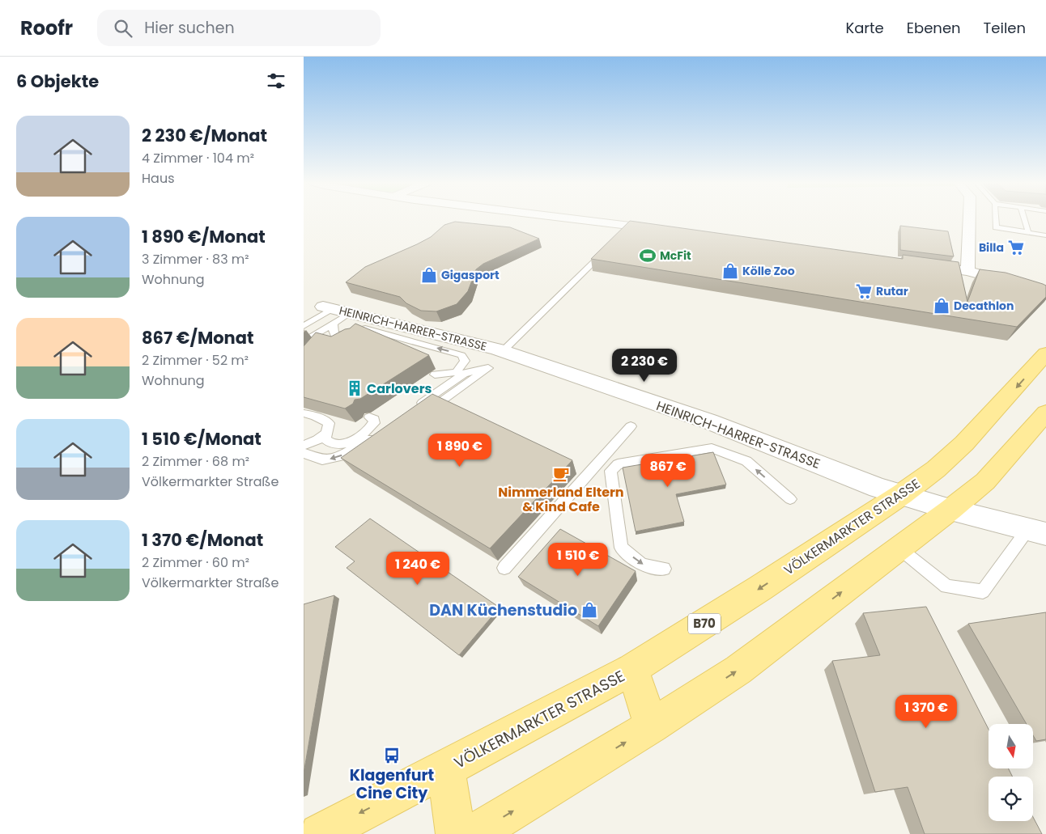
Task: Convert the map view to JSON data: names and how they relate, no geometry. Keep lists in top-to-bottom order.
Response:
{
  "streets": {
    "main road": ["VÖLKERMARKTER STRASSE", "B70"],
    "street": ["HEINRICH-HARRER-STRASSE"]
  },
  "crossings": [
    ["HEINRICH-HARRER-STRASSE", "VÖLKERMARKTER STRASSE"]
  ],
  "places": {
    "supermarket": ["Billa", "Rutar"],
    "sports": ["McFit"],
    "shop": [
      "Kölle Zoo",
      "Gigasport",
      "Decathlon",
      "DAN Küchenstudio"
    ],
    "building": ["Carlovers"],
    "cafe": ["Nimmerland Eltern & Kind Cafe"],
    "bus stop": ["Klagenfurt Cine City"]
  },
  "north": "bottom",
  "page": {
    "header": "Roofr",
    "search": "Hier suchen",
    "nav": ["Karte", "Ebenen", "Teilen"],
    "heading": "6 Objekte",
    "list": [
      {
        "name": "2 230 €/Monat",
        "note": "4 Zimmer · 104 m² · Haus"
      },
      {
        "name": "1 890 €/Monat",
        "note": "3 Zimmer · 83 m² · Wohnung"
      },
      {
        "name": "867 €/Monat",
        "note": "2 Zimmer · 52 m² · Wohnung"
      },
      {
        "name": "1 510 €/Monat",
        "note": "2 Zimmer · 68 m² · Völkermarkter Straße"
      },
      {
        "name": "1 370 €/Monat",
        "note": "2 Zimmer · 60 m² · Völkermarkter Straße"
      }
    ],
    "price": [
      "2 230 €",
      "1 890 €",
      "867 €",
      "1 510 €",
      "1 240 €",
      "1 370 €"
    ]
  }
}
